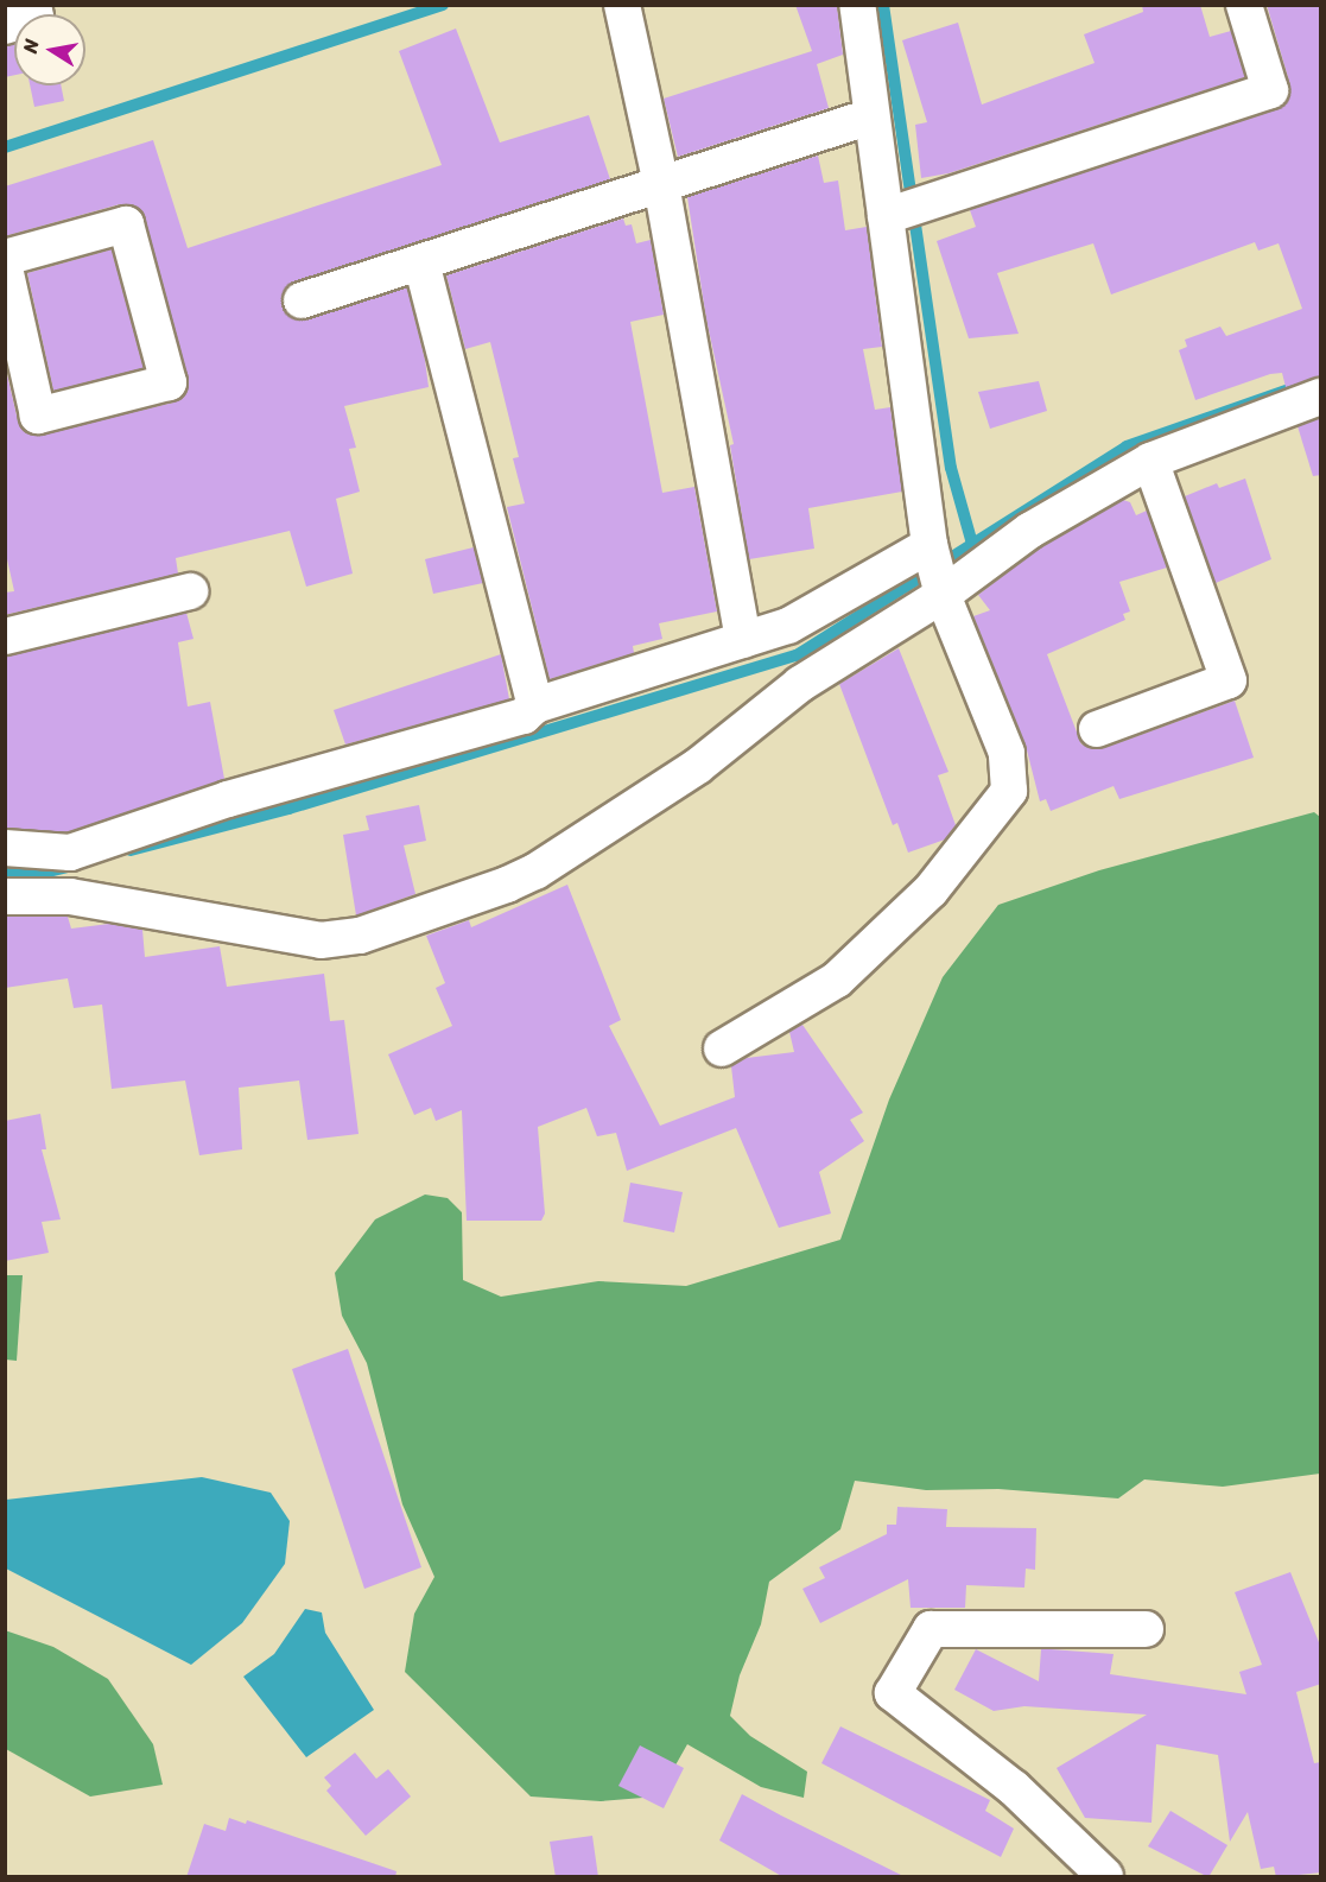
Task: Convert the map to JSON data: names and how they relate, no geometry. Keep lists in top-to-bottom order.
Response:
{
  "north": "left"
}
